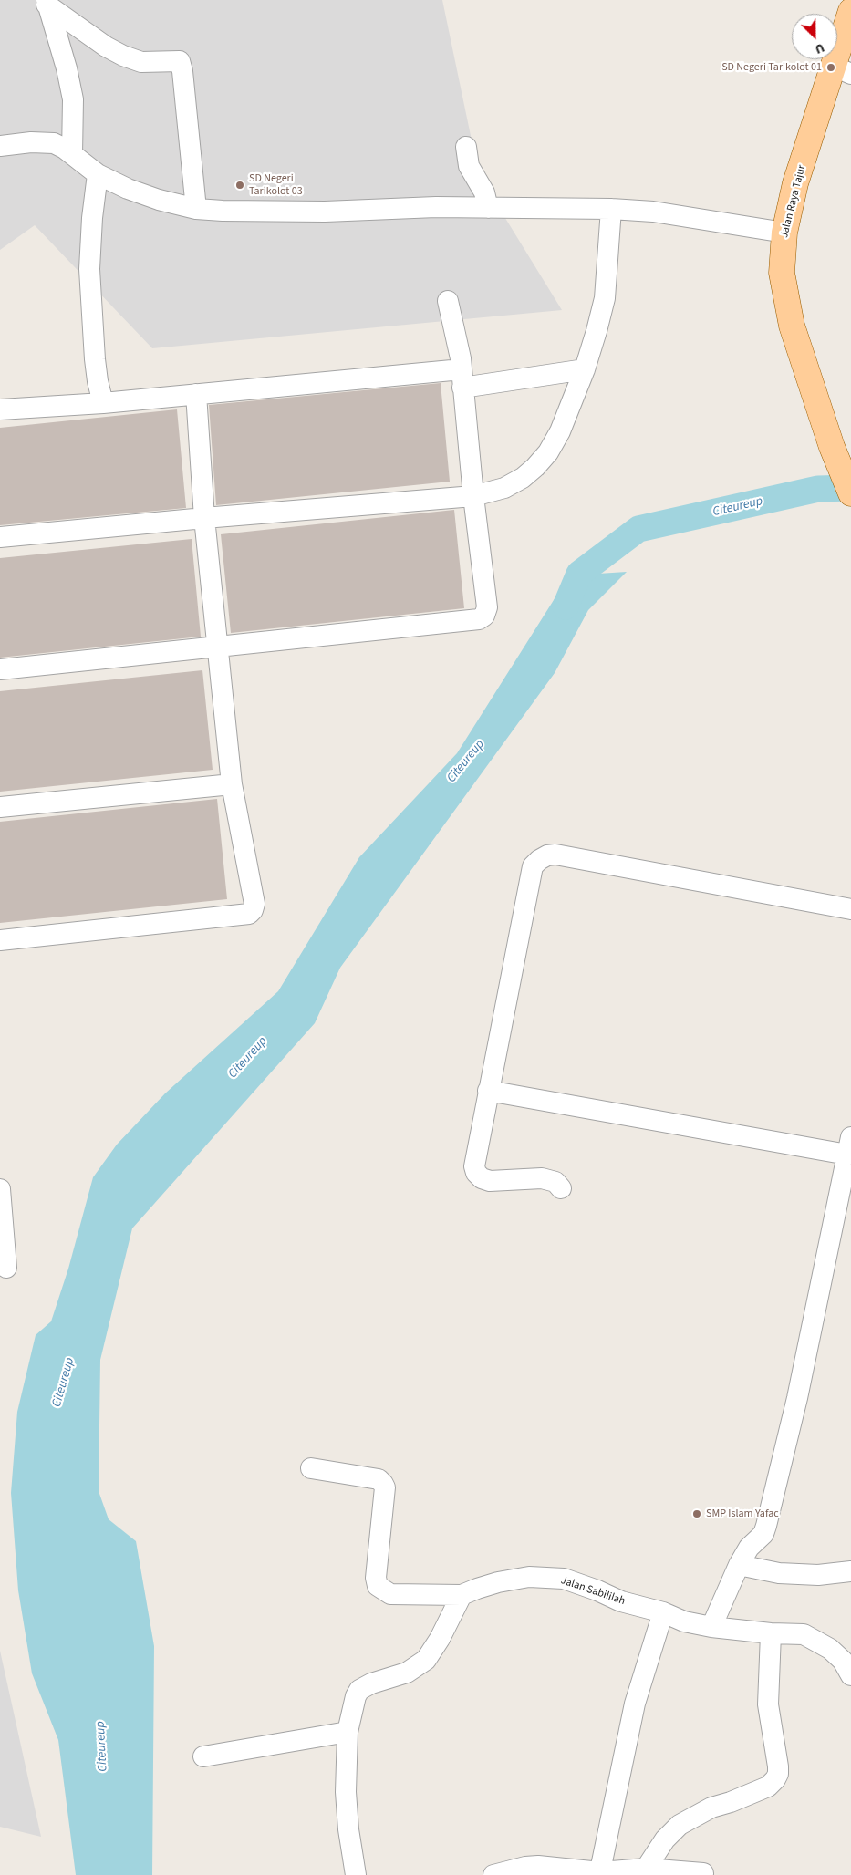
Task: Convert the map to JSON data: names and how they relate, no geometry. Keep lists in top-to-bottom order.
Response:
{
  "streets": {
    "main road": ["Jalan Raya Tajur"],
    "street": ["Jalan Sabililah"]
  },
  "water": ["Citeureup"],
  "places": ["SD Negeri Tarikolot 01", "SD Negeri Tarikolot 03", "SMP Islam Yafac"],
  "north": "bottom right"
}
